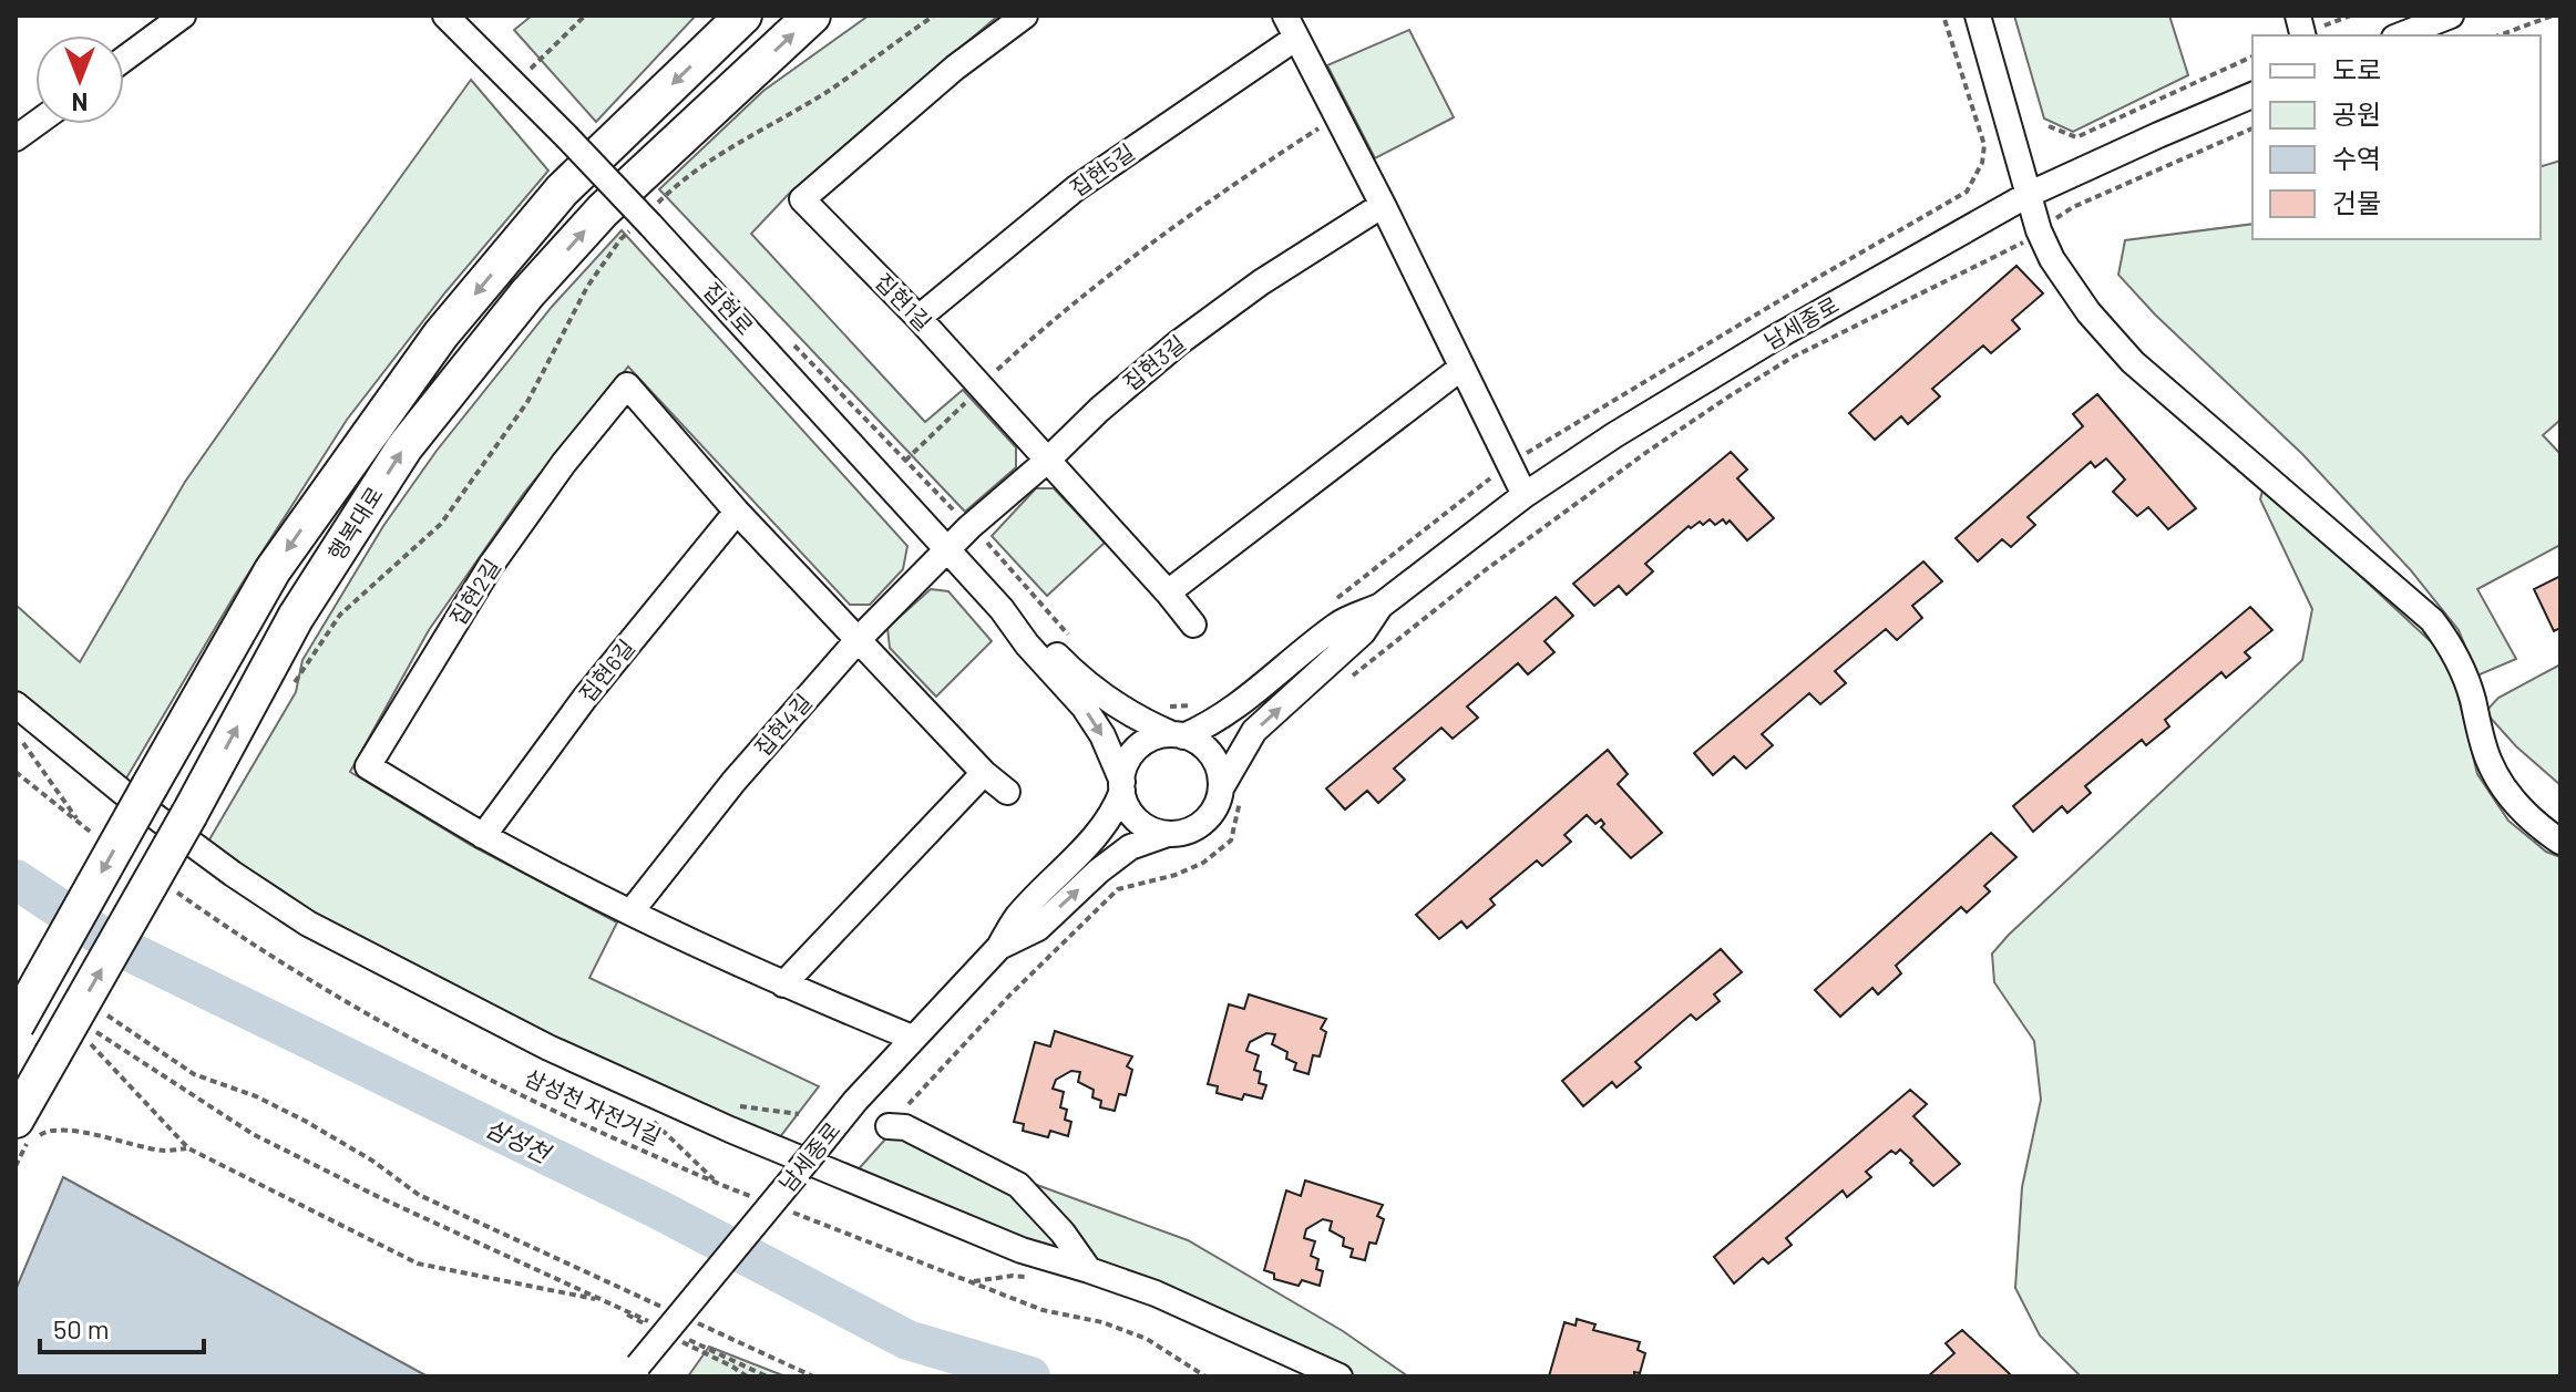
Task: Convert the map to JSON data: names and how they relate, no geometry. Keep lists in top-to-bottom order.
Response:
{
  "streets": {
    "highway": ["행복대로"],
    "street": [
      "집현5길",
      "집현1길",
      "집현로",
      "남세종로",
      "집현3길",
      "집현2길",
      "집현6길",
      "집현4길"
    ],
    "path": ["삼성천 자전거길"]
  },
  "crossings": [
    ["집현5길", "집현1길"],
    ["집현1길", "집현3길"],
    ["집현로", "남세종로"],
    ["집현로", "집현3길"],
    ["집현로", "집현4길"],
    ["남세종로", "집현2길"],
    ["집현3길", "집현4길"],
    ["집현2길", "집현6길"],
    ["집현2길", "집현4길"]
  ],
  "water": ["삼성천"],
  "legend": [
    "도로",
    "공원",
    "수역",
    "건물"
  ],
  "scale_bar": "50 m",
  "north": "bottom"
}
